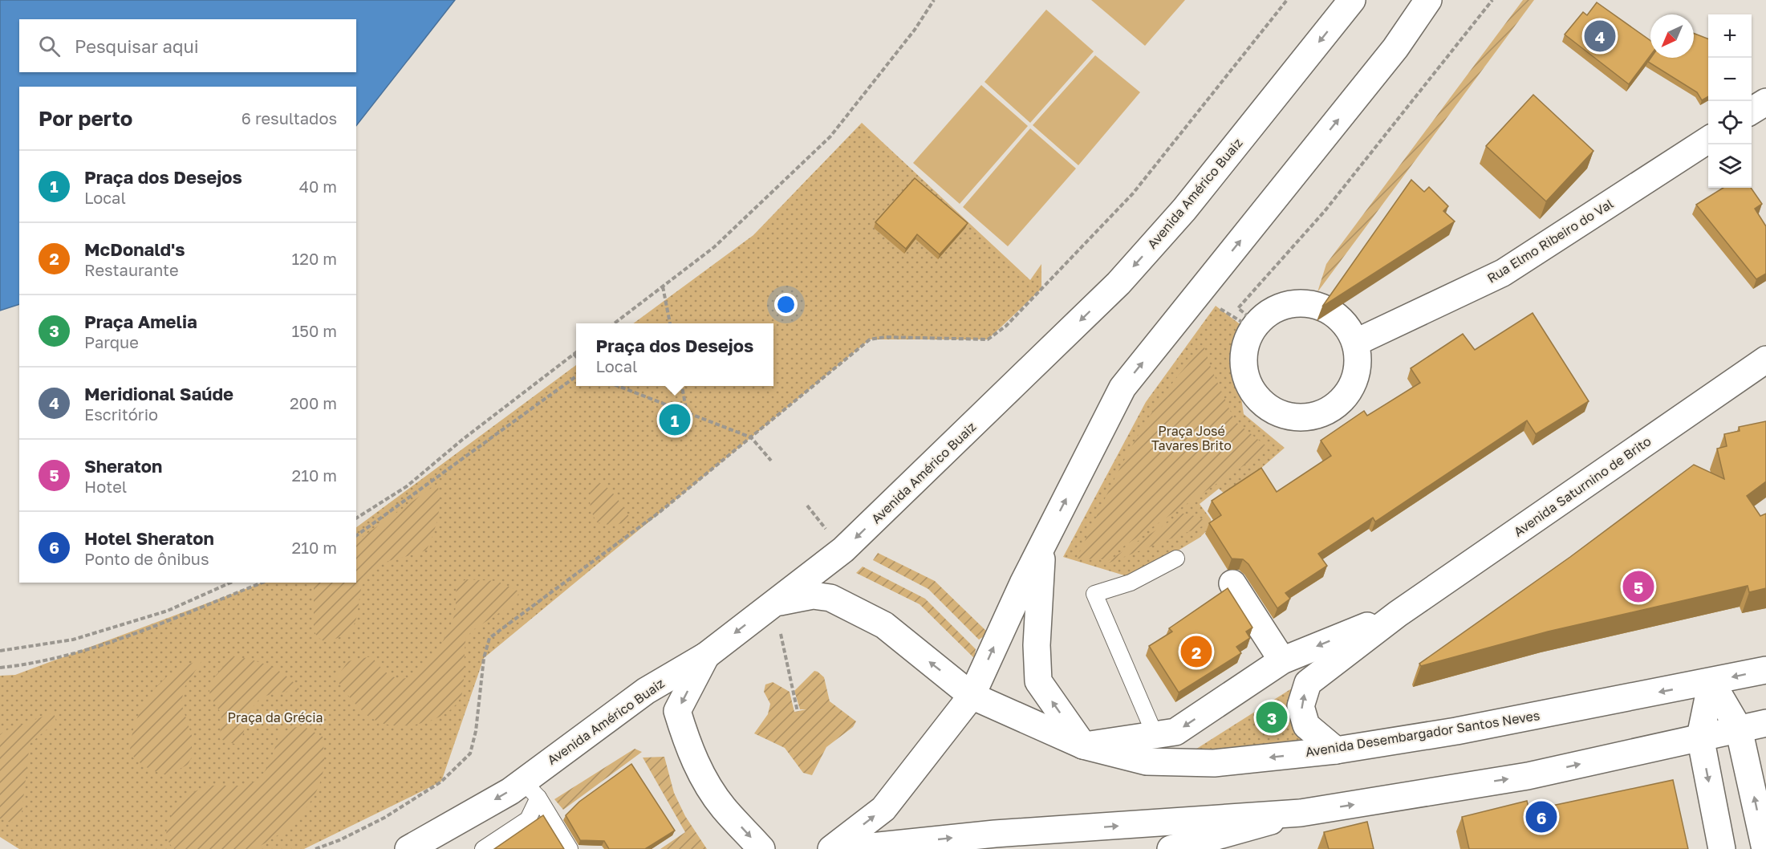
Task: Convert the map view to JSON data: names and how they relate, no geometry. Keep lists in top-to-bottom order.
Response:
{
  "streets": {
    "main road": [
      "Avenida Américo Buaiz",
      "Rua Elmo Ribeiro do Val",
      "Avenida Saturnino de Brito",
      "Avenida Desembargador Santos Neves"
    ]
  },
  "crossings": [
    ["Avenida Américo Buaiz", "Avenida Desembargador Santos Neves"],
    ["Avenida Saturnino de Brito", "Avenida Desembargador Santos Neves"]
  ],
  "parks": ["Praça José Tavares Brito", "Praça da Grécia"],
  "north": "bottom left",
  "page": {
    "map_buttons": ["+", "−"],
    "pins": [
      "4",
      "1",
      "5",
      "2",
      "3",
      "6"
    ],
    "search": "Pesquisar aqui",
    "heading": ["Por perto", "6 resultados"],
    "list": [
      {
        "mark": "1",
        "name": "Praça dos Desejos",
        "note": "Local",
        "value": "40 m"
      },
      {
        "mark": "2",
        "name": "McDonald's",
        "note": "Restaurante",
        "value": "120 m"
      },
      {
        "mark": "3",
        "name": "Praça Amelia",
        "note": "Parque",
        "value": "150 m"
      },
      {
        "mark": "4",
        "name": "Meridional Saúde",
        "note": "Escritório",
        "value": "200 m"
      },
      {
        "mark": "5",
        "name": "Sheraton",
        "note": "Hotel",
        "value": "210 m"
      },
      {
        "mark": "6",
        "name": "Hotel Sheraton",
        "note": "Ponto de ônibus",
        "value": "210 m"
      }
    ],
    "popup": ["Praça dos Desejos", "Local"]
  }
}
